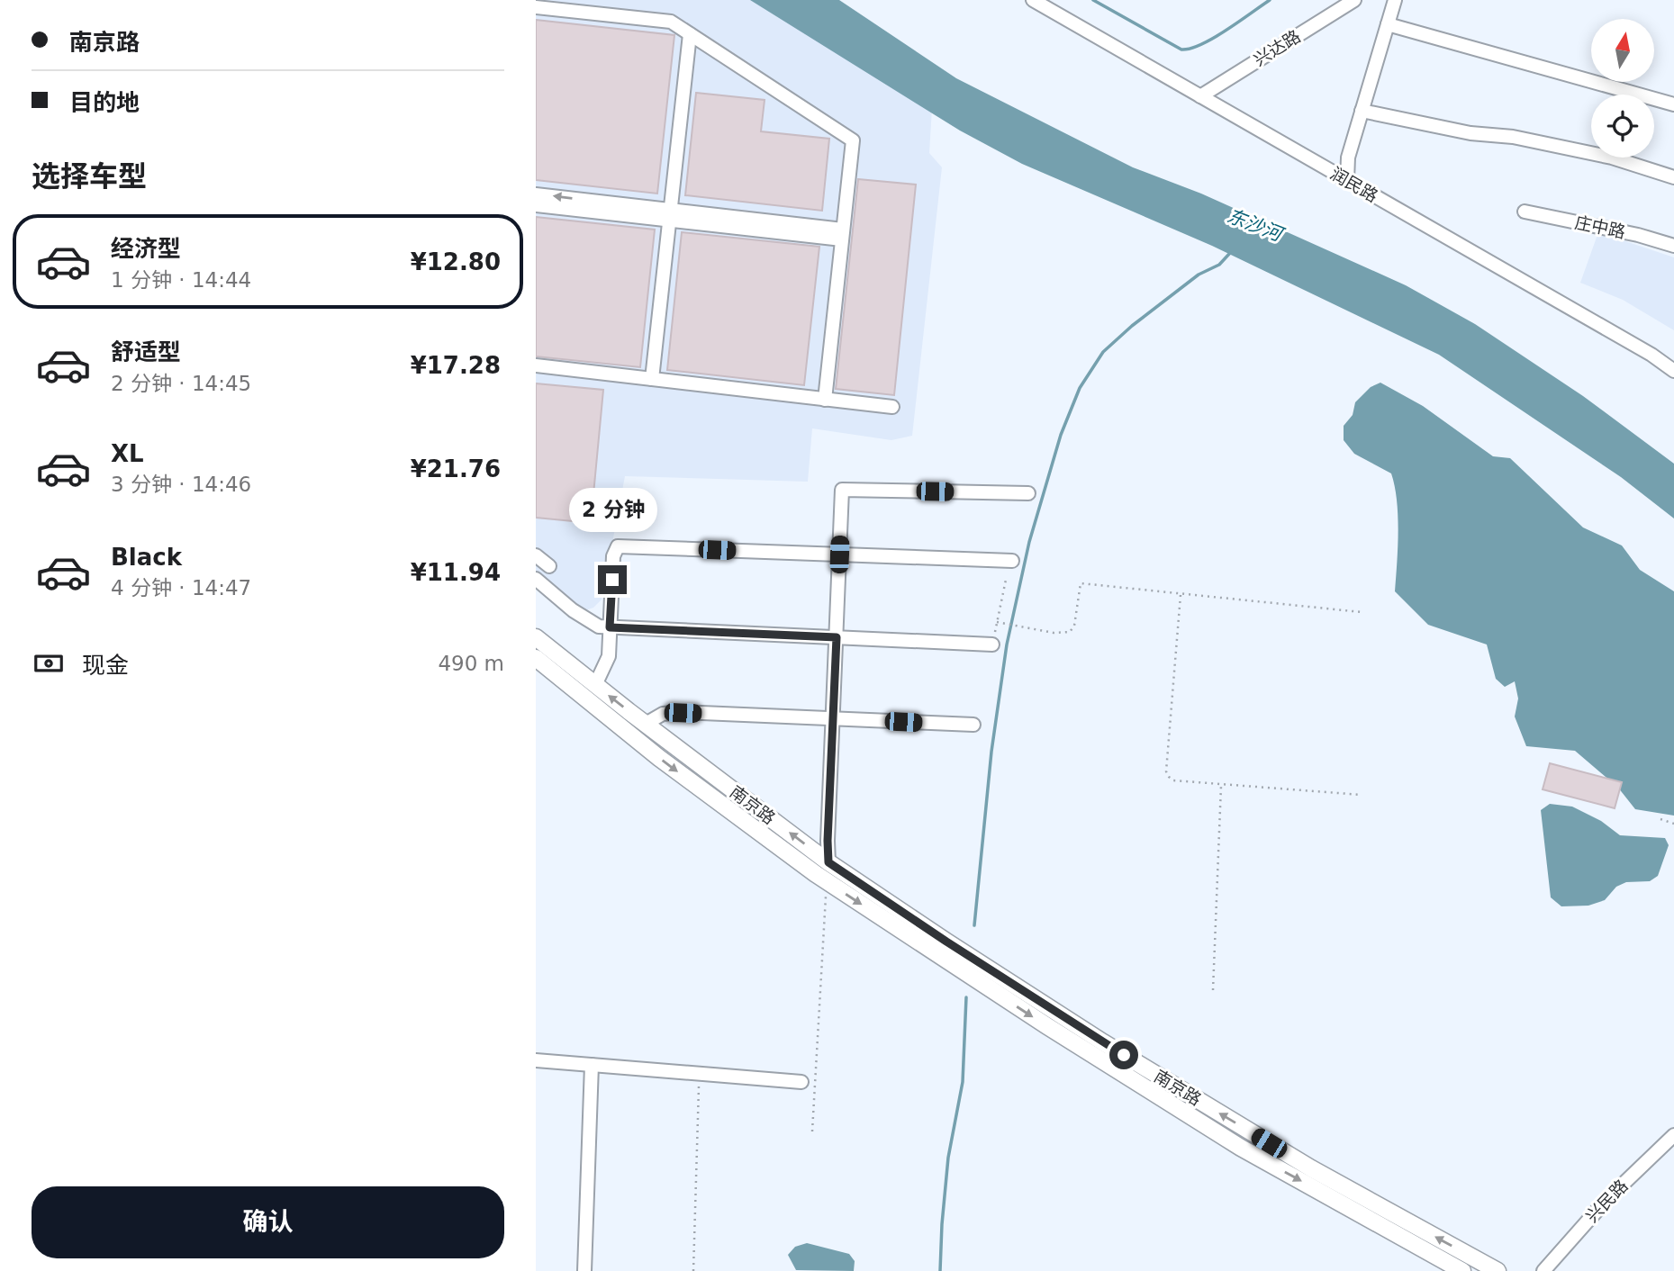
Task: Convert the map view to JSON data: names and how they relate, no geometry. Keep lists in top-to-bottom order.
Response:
{
  "streets": {
    "main road": ["南京路"],
    "street": [
      "兴达路",
      "润民路",
      "庄中路",
      "兴民路"
    ]
  },
  "crossings": [
    ["兴达路", "润民路"]
  ],
  "water": ["东沙河"],
  "north": "top",
  "page": {
    "banner": ["南京路", "目的地"],
    "heading": "选择车型",
    "list": [
      {
        "name": "经济型",
        "note": "1 分钟 · 14:44",
        "value": "¥12.80"
      },
      {
        "name": "舒适型",
        "note": "2 分钟 · 14:45",
        "value": "¥17.28"
      },
      {
        "name": "XL",
        "note": "3 分钟 · 14:46",
        "value": "¥21.76"
      },
      {
        "name": "Black",
        "note": "4 分钟 · 14:47",
        "value": "¥11.94"
      }
    ],
    "bubble": "2 分钟",
    "pay": ["现金", "490 m"],
    "buttons": "确认"
  }
}
